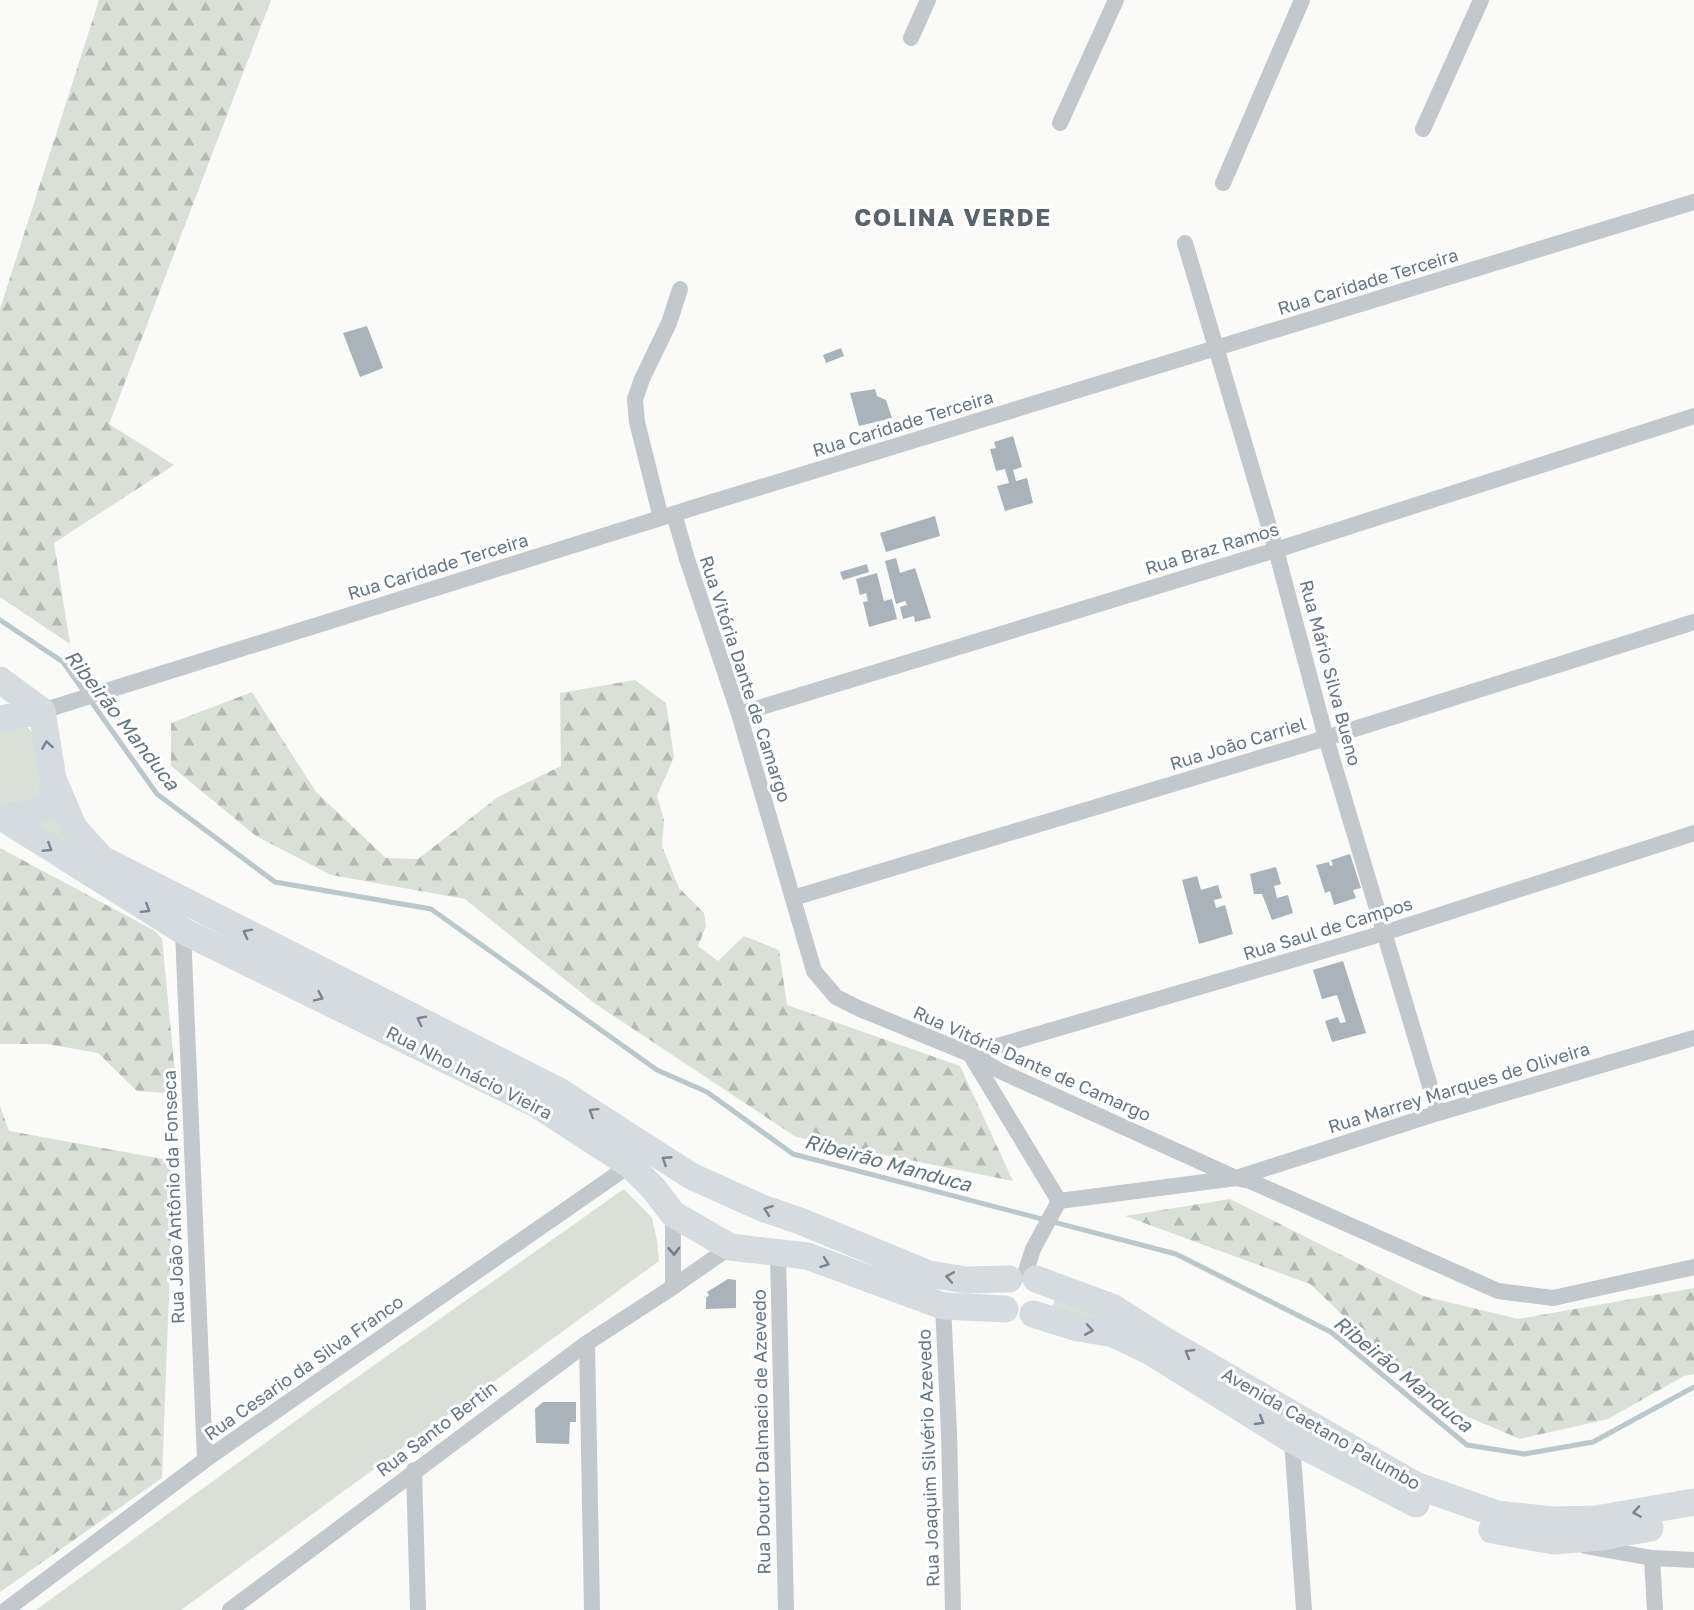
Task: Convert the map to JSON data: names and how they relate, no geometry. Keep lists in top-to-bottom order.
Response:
{
  "streets": {
    "main road": ["Rua Nho Inácio Vieira", "Avenida Caetano Palumbo"],
    "street": [
      "Rua Caridade Terceira",
      "Rua Braz Ramos",
      "Rua Mário Silva Bueno",
      "Rua Vitória Dante de Camargo",
      "Rua João Carriel",
      "Rua Saul de Campos",
      "Rua Marrey Marques de Oliveira",
      "Rua João Antônio da Fonseca",
      "Rua Cesario da Silva Franco",
      "Rua Santo Bertin",
      "Rua Doutor Dalmacio de Azevedo",
      "Rua Joaquim Silvério Azevedo"
    ]
  },
  "crossings": [
    ["Rua Caridade Terceira", "Rua Mário Silva Bueno"],
    ["Rua Caridade Terceira", "Rua Vitória Dante de Camargo"],
    ["Rua Braz Ramos", "Rua Mário Silva Bueno"],
    ["Rua Braz Ramos", "Rua Vitória Dante de Camargo"],
    ["Rua Mário Silva Bueno", "Rua João Carriel"],
    ["Rua Mário Silva Bueno", "Rua Saul de Campos"],
    ["Rua Mário Silva Bueno", "Rua Marrey Marques de Oliveira"],
    ["Rua Vitória Dante de Camargo", "Rua João Carriel"],
    ["Rua Vitória Dante de Camargo", "Rua Saul de Campos"],
    ["Rua Vitória Dante de Camargo", "Rua Marrey Marques de Oliveira"],
    ["Rua Nho Inácio Vieira", "Rua João Antônio da Fonseca"],
    ["Rua Nho Inácio Vieira", "Rua Cesario da Silva Franco"],
    ["Rua Nho Inácio Vieira", "Rua Santo Bertin"],
    ["Rua Nho Inácio Vieira", "Avenida Caetano Palumbo"],
    ["Rua Nho Inácio Vieira", "Rua Doutor Dalmacio de Azevedo"],
    ["Rua Nho Inácio Vieira", "Rua Joaquim Silvério Azevedo"],
    ["Rua João Antônio da Fonseca", "Rua Cesario da Silva Franco"]
  ],
  "districts": ["COLINA VERDE"],
  "water": ["Ribeirão Manduca"]
}
